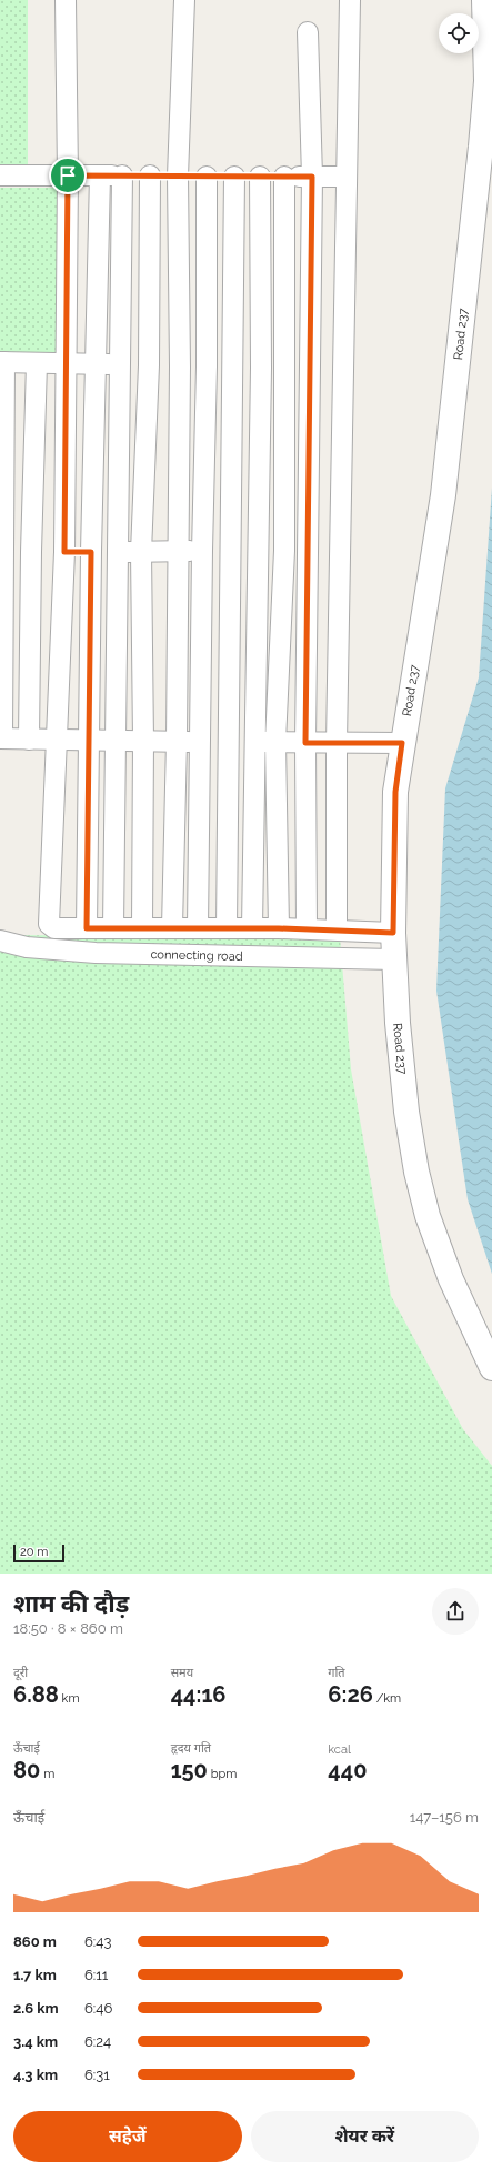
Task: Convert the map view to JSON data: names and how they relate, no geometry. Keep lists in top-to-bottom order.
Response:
{
  "streets": {
    "street": ["Road 237", "connecting road"]
  },
  "crossings": [
    ["Road 237", "connecting road"]
  ],
  "scale_bar": "20 m",
  "page": {
    "scale": "20 m",
    "heading": ["शाम की दौड़", "18:50 · 8 × 860 m"],
    "stats": [
      ["दूरी", "6.88 km"],
      ["समय", "44:16"],
      ["गति", "6:26 /km"],
      ["ऊँचाई", "80 m"],
      ["हृदय गति", "150 bpm"],
      ["kcal", "440"]
    ],
    "chart": ["ऊँचाई", "147–156 m"],
    "list": [
      {
        "name": "860 m",
        "note": "6:43"
      },
      {
        "name": "1.7 km",
        "note": "6:11"
      },
      {
        "name": "2.6 km",
        "note": "6:46"
      },
      {
        "name": "3.4 km",
        "note": "6:24"
      },
      {
        "name": "4.3 km",
        "note": "6:31"
      }
    ],
    "buttons": ["सहेजें", "शेयर करें"]
  }
}
